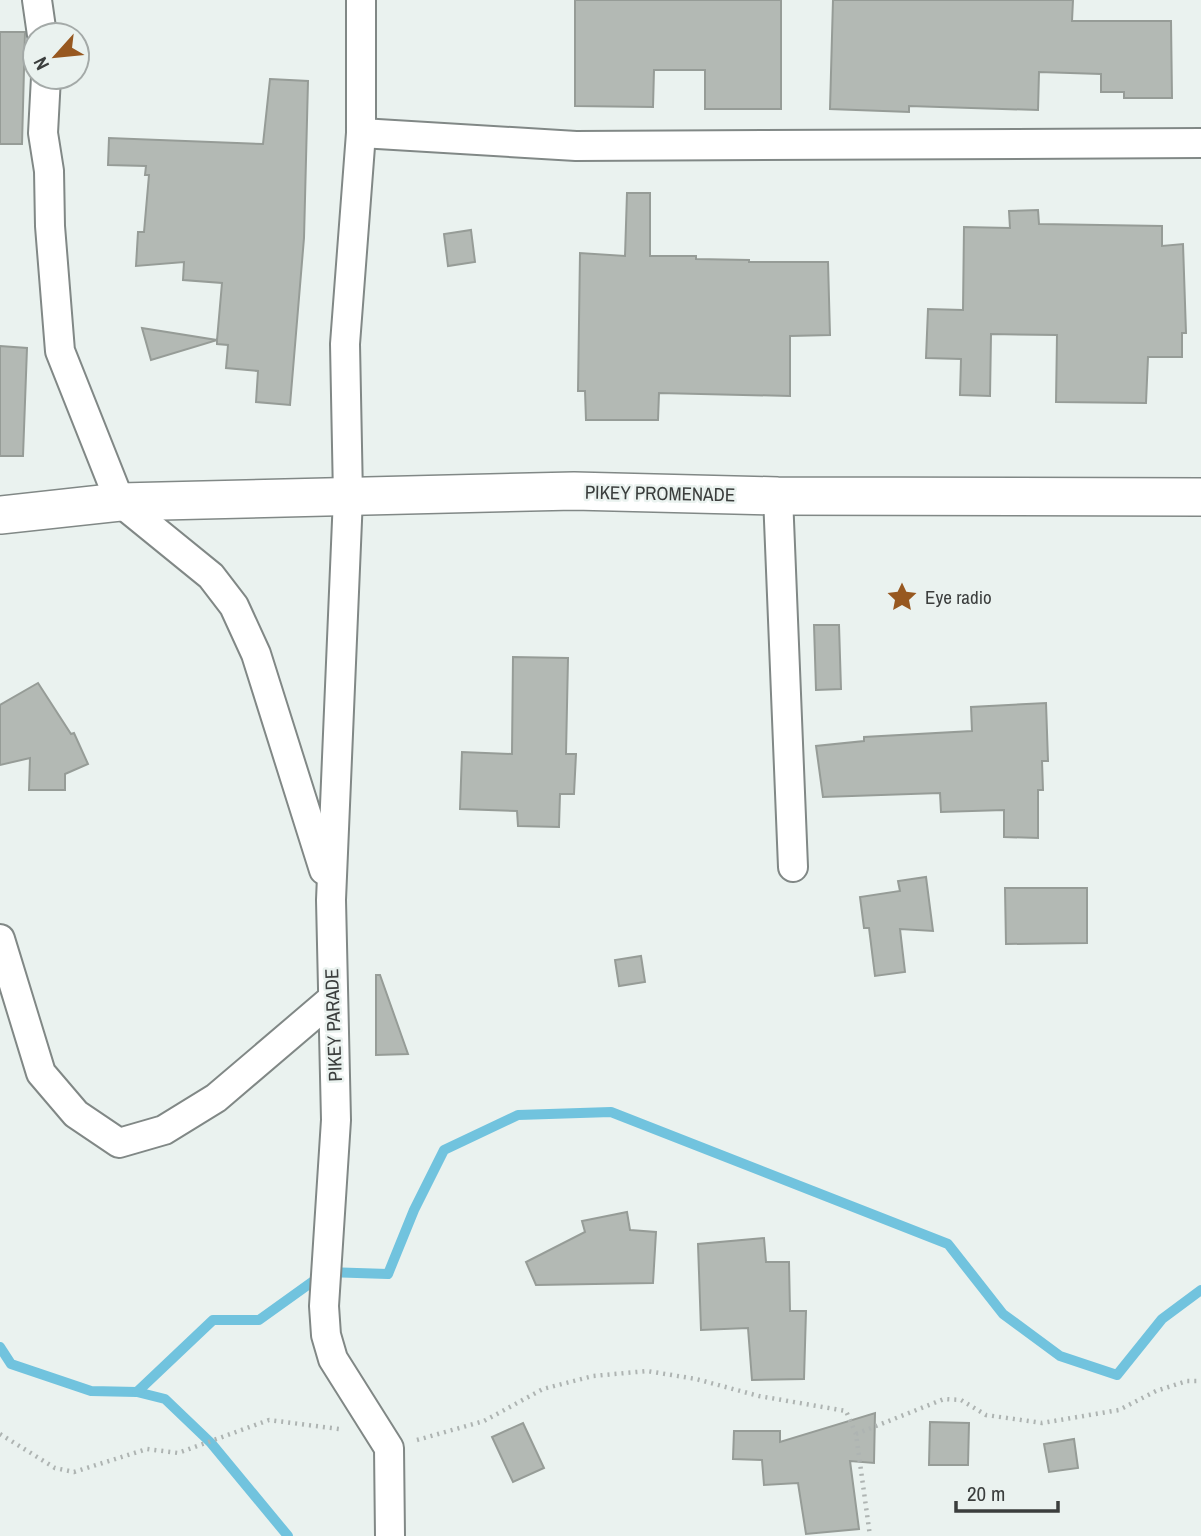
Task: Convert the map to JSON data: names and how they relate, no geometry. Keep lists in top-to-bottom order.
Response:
{
  "streets": {
    "street": ["PIKEY PROMENADE", "PIKEY PARADE"]
  },
  "crossings": [
    ["PIKEY PROMENADE", "PIKEY PARADE"]
  ],
  "places": {
    "place": ["Eye radio"]
  },
  "scale_bar": "20 m",
  "north": "bottom left"
}
